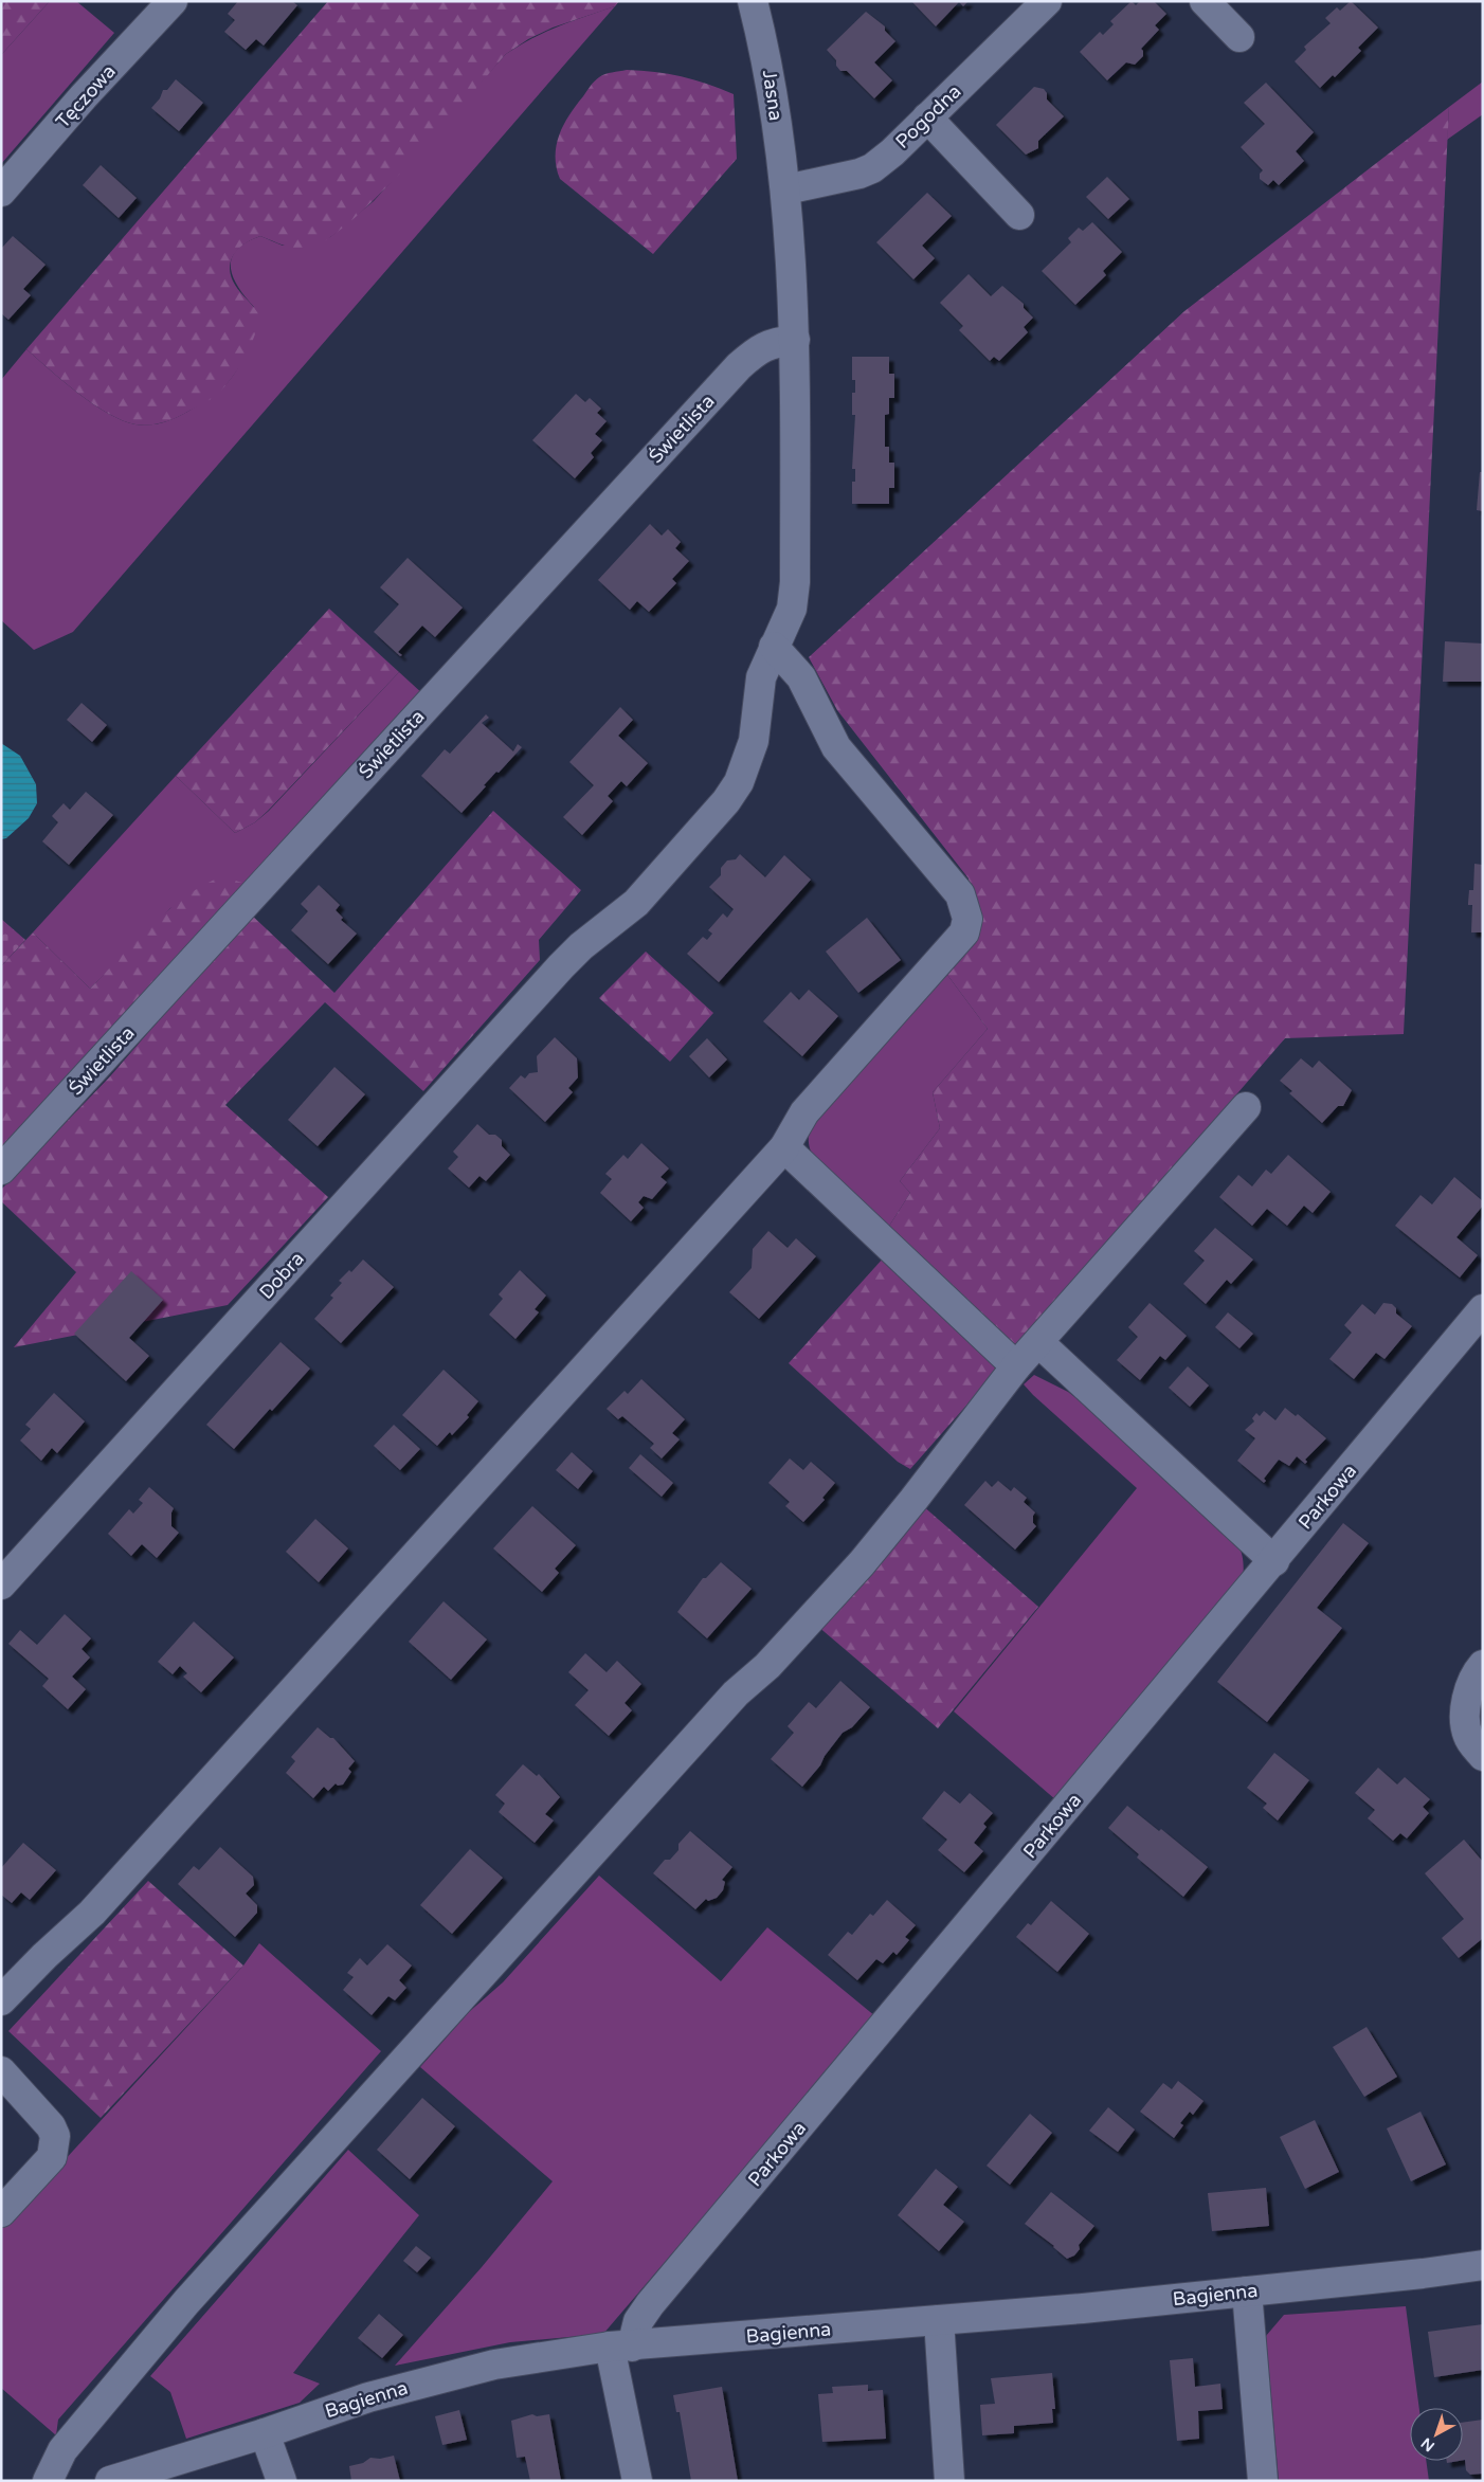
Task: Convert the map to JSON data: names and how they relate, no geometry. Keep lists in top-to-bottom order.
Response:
{
  "streets": {
    "street": [
      "Jasna",
      "Tęczowa",
      "Pogodna",
      "Świetlista",
      "Dobra",
      "Parkowa",
      "Bagienna"
    ]
  },
  "crossings": [
    ["Jasna", "Pogodna"],
    ["Jasna", "Świetlista"],
    ["Jasna", "Dobra"],
    ["Parkowa", "Bagienna"]
  ],
  "north": "bottom left"
}
